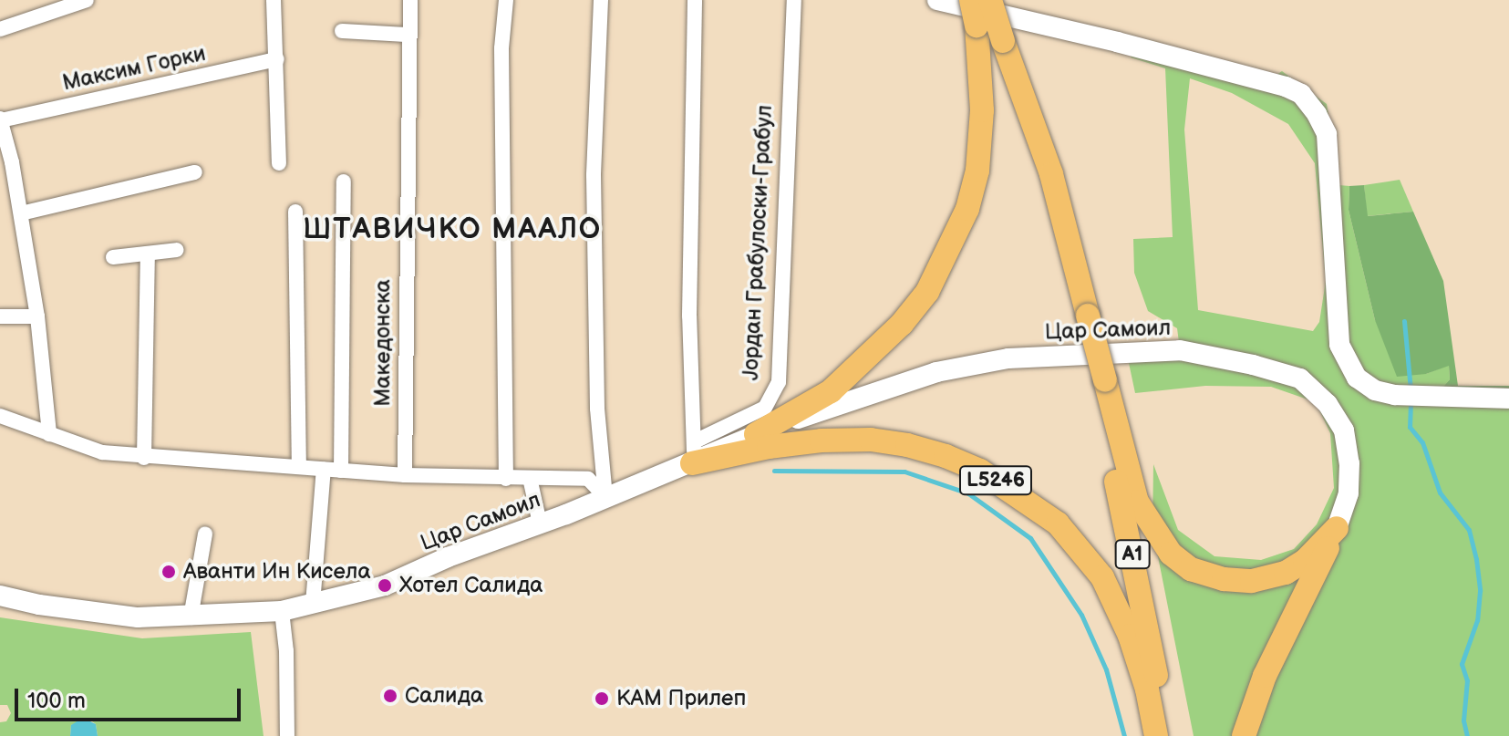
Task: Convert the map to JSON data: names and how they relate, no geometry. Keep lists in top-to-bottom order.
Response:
{
  "streets": {
    "main road": ["L5246", "A1"],
    "street": [
      "Максим Горки",
      "Јордан Грабулоски-Грабул",
      "Цар Самоил",
      "Македонска"
    ]
  },
  "crossings": [
    ["Јордан Грабулоски-Грабул", "Цар Самоил"],
    ["Јордан Грабулоски-Грабул", "L5246"],
    ["Цар Самоил", "L5246"],
    ["L5246", "A1"]
  ],
  "districts": ["ШТАВИЧКО МААЛО"],
  "places": [
    "Аванти Ин Кисела",
    "Хотел Салида",
    "Салида",
    "КАМ Прилеп"
  ],
  "scale_bar": "100 m"
}
